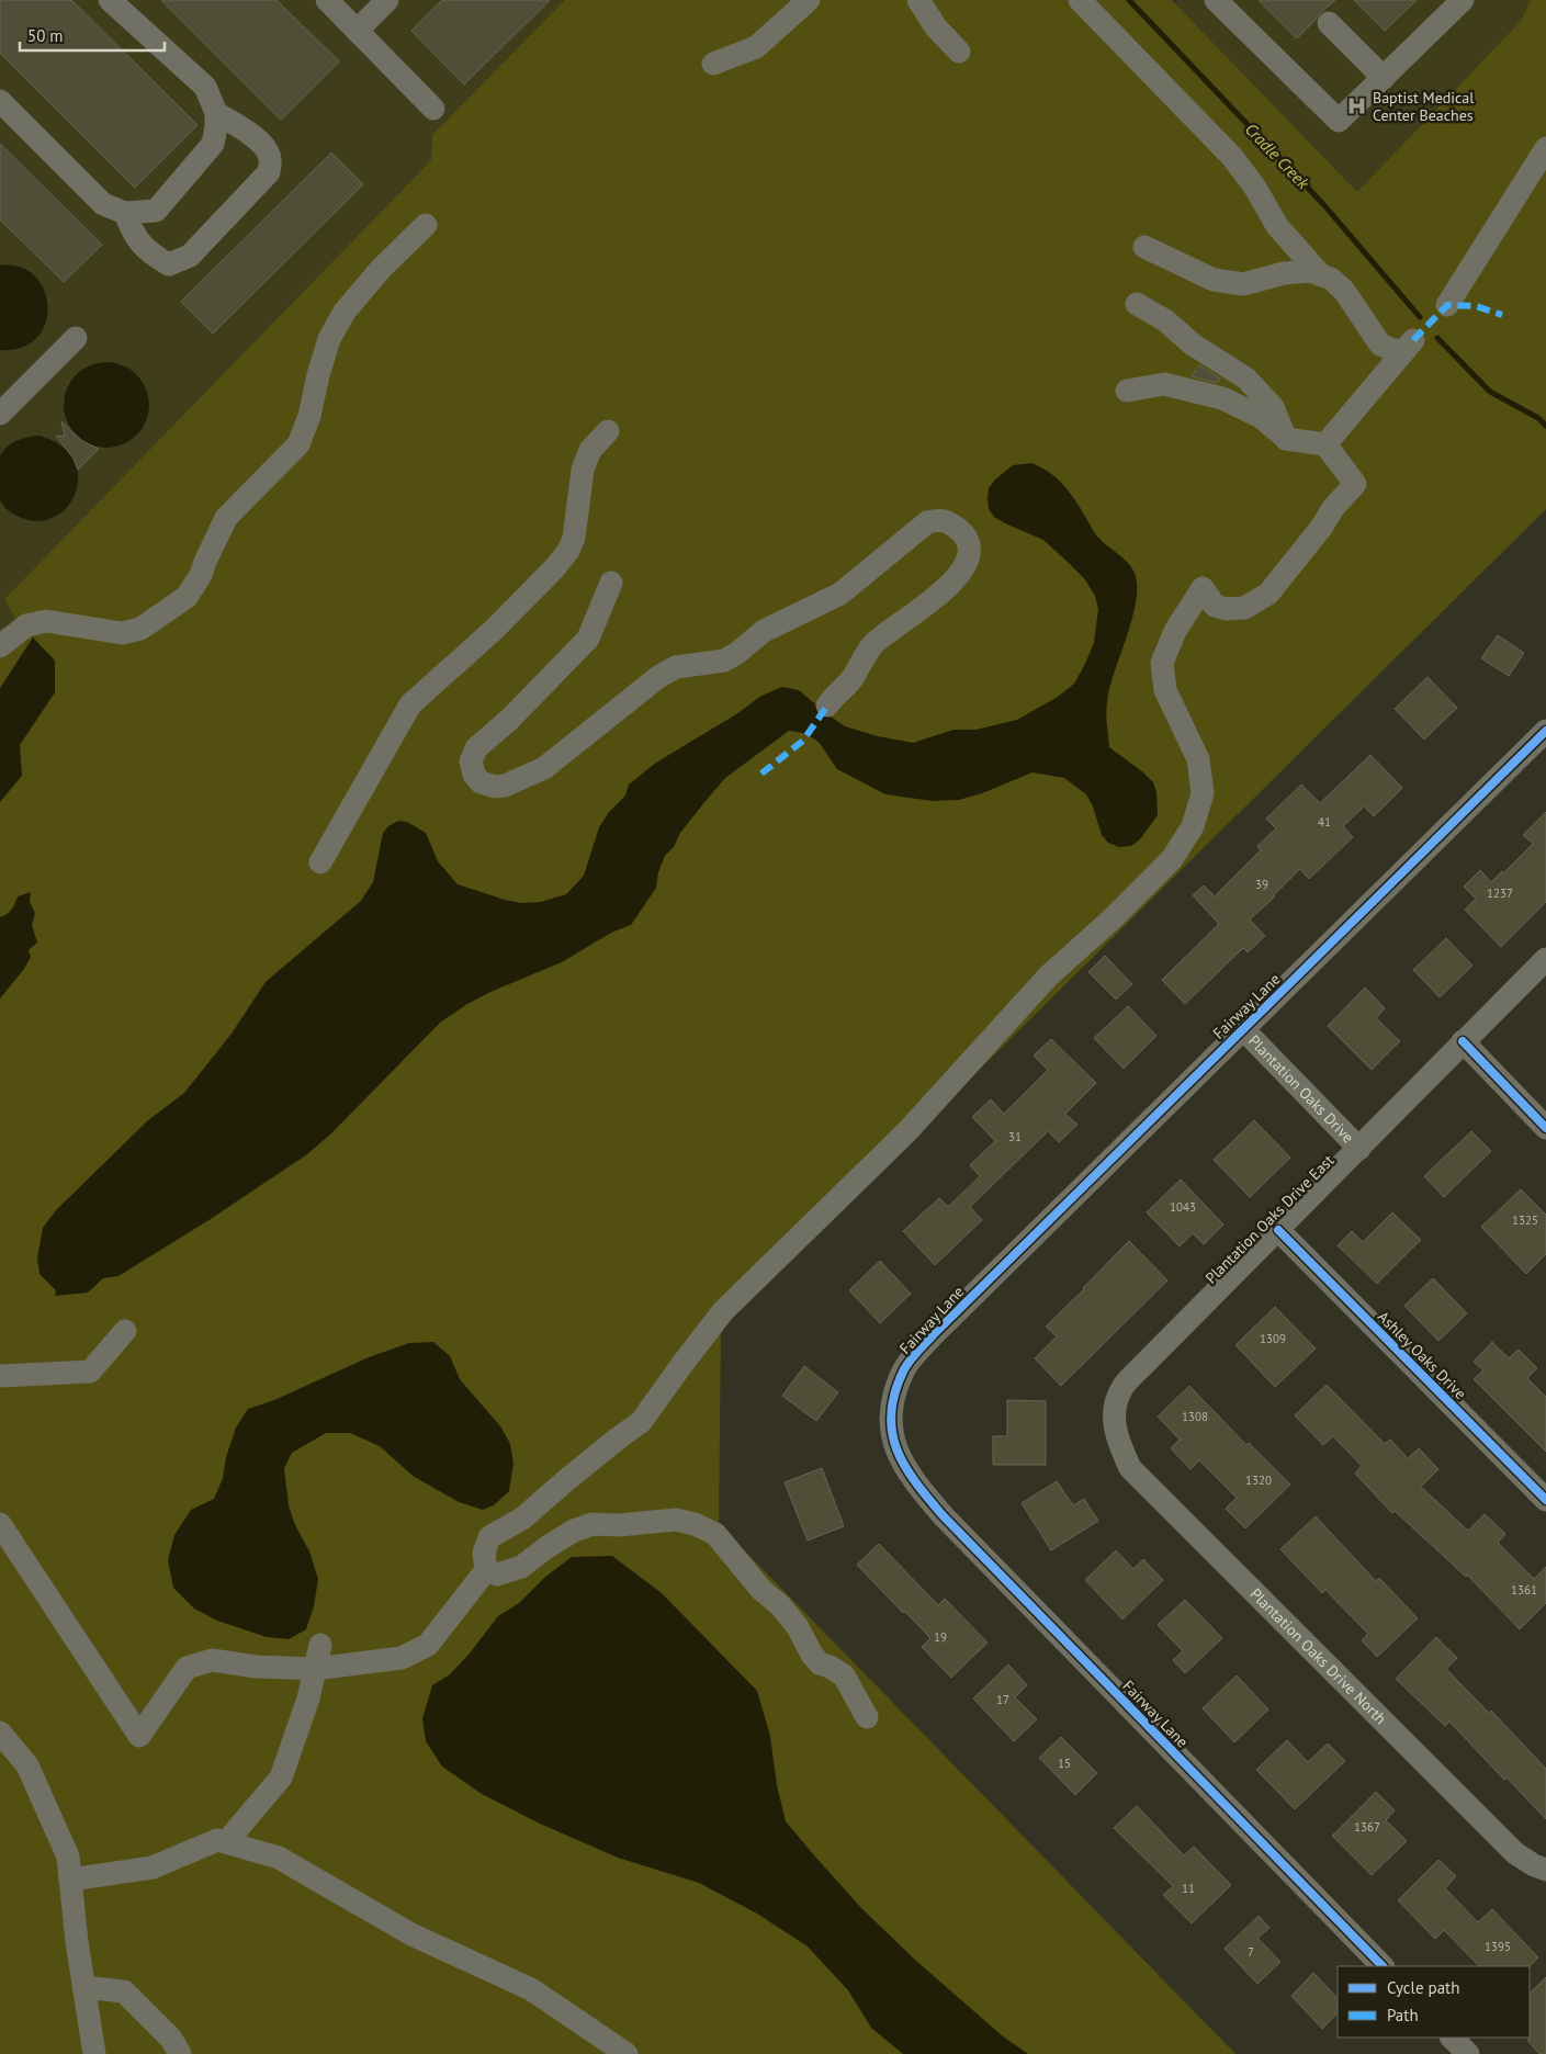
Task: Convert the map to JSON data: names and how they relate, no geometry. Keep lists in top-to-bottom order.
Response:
{
  "streets": {
    "street": [
      "Fairway Lane",
      "Plantation Oaks Drive",
      "Plantation Oaks Drive East",
      "Ashley Oaks Drive",
      "Plantation Oaks Drive North"
    ]
  },
  "crossings": [
    ["Fairway Lane", "Plantation Oaks Drive"],
    ["Plantation Oaks Drive", "Plantation Oaks Drive East"],
    ["Plantation Oaks Drive East", "Ashley Oaks Drive"],
    ["Plantation Oaks Drive East", "Plantation Oaks Drive North"]
  ],
  "water": ["Cradle Creek"],
  "places": {
    "hospital": ["Baptist Medical Center Beaches"]
  },
  "house_numbers": [
    "41",
    "39",
    "1237",
    "31",
    "1043",
    "1325",
    "1309",
    "1308",
    "1320",
    "1361",
    "19",
    "17",
    "15",
    "1367",
    "11",
    "1395",
    "7"
  ],
  "legend": ["Cycle path", "Path"],
  "scale_bar": "50 m"
}
